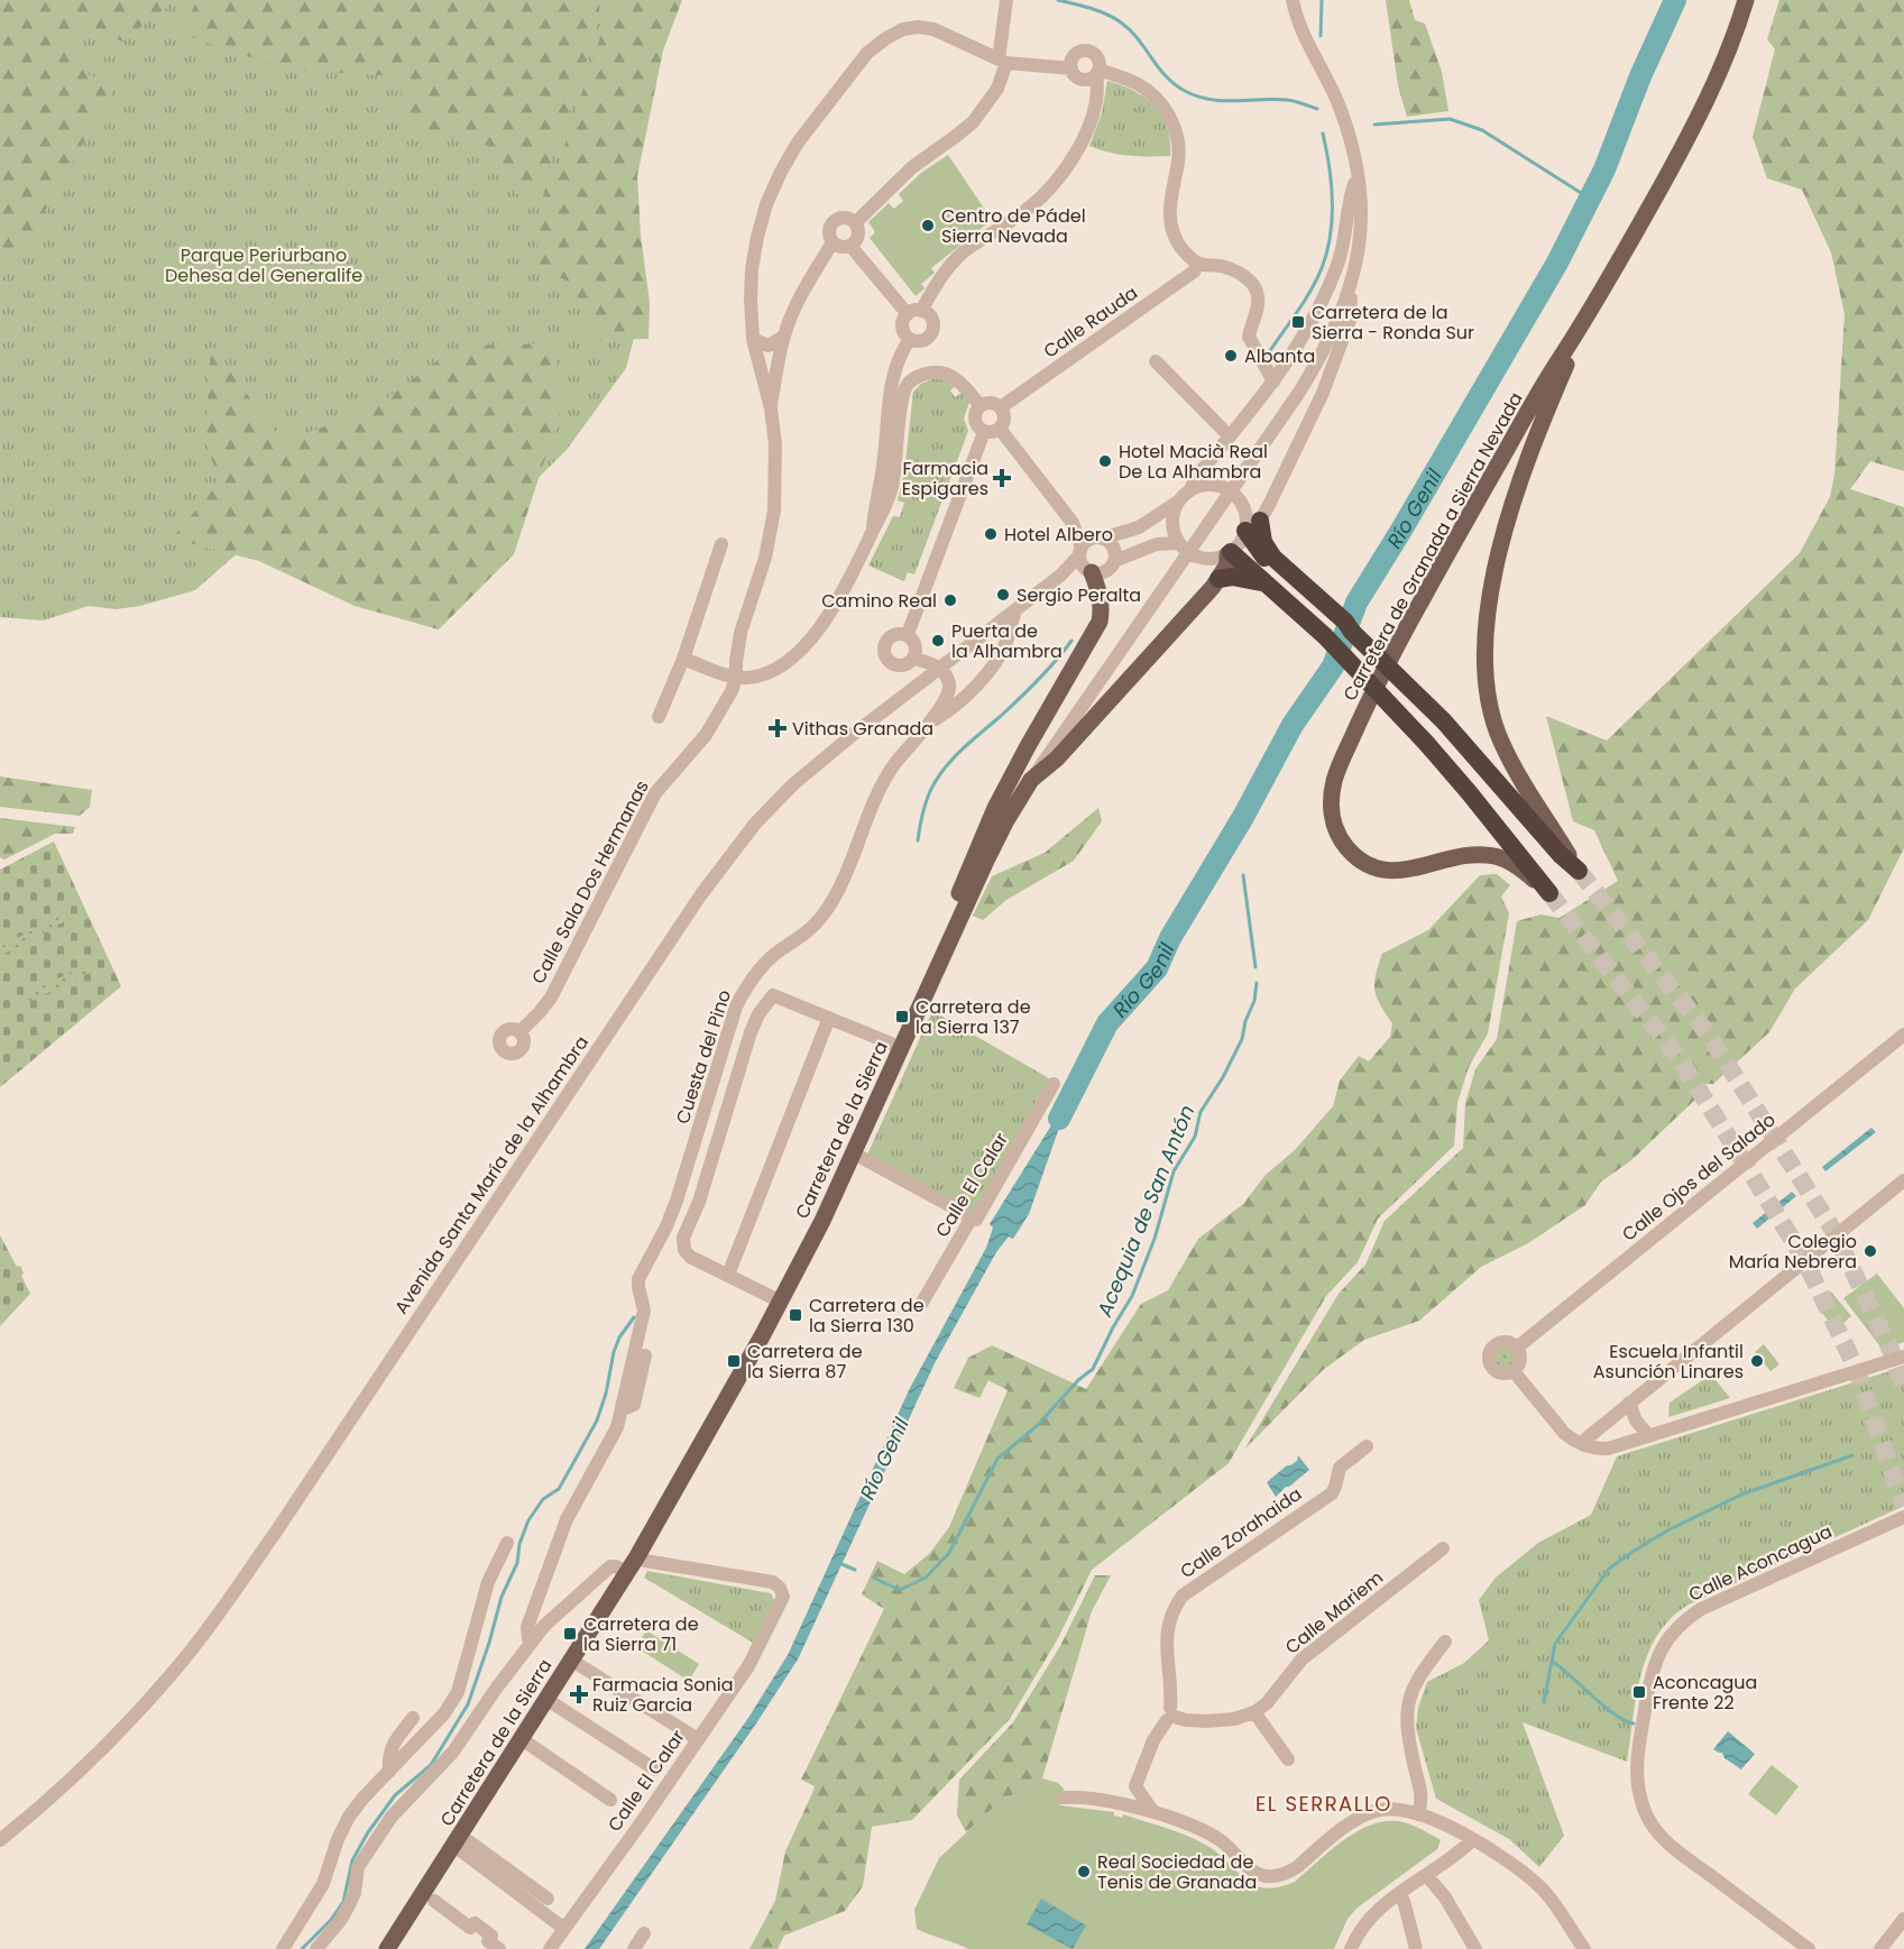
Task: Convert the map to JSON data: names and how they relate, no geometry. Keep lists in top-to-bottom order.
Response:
{
  "streets": {
    "main road": ["Carretera de Granada a Sierra Nevada", "Carretera de la Sierra"],
    "street": [
      "Calle Rauda",
      "Calle Sala Dos Hermanas",
      "Cuesta del Pino",
      "Avenida Santa María de la Alhambra",
      "Calle Ojos del Salado",
      "Calle El Calar",
      "Calle Zorahaida",
      "Calle Aconcagua",
      "Calle Mariem"
    ]
  },
  "crossings": [
    ["Cuesta del Pino", "Avenida Santa María de la Alhambra"],
    ["Carretera de la Sierra", "Calle El Calar"]
  ],
  "districts": ["EL SERRALLO"],
  "water": ["Río Genil", "Acequia de San Antón"],
  "parks": ["Parque Periurbano Dehesa del Generalife"],
  "places": {
    "other": [
      "Centro de Pádel Sierra Nevada",
      "Albanta",
      "Hotel Macià Real De La Alhambra",
      "Hotel Albero",
      "Sergio Peralta",
      "Camino Real",
      "Puerta de la Alhambra",
      "Colegio María Nebrera",
      "Escuela Infantil Asunción Linares",
      "Real Sociedad de Tenis de Granada"
    ],
    "transit": [
      "Carretera de la Sierra - Ronda Sur",
      "Carretera de la Sierra 137",
      "Carretera de la Sierra 130",
      "Carretera de la Sierra 87",
      "Carretera de la Sierra 71",
      "Aconcagua Frente 22"
    ],
    "health": ["Farmacia Espigares", "Vithas Granada", "Farmacia Sonia Ruiz Garcia"]
  }
}
